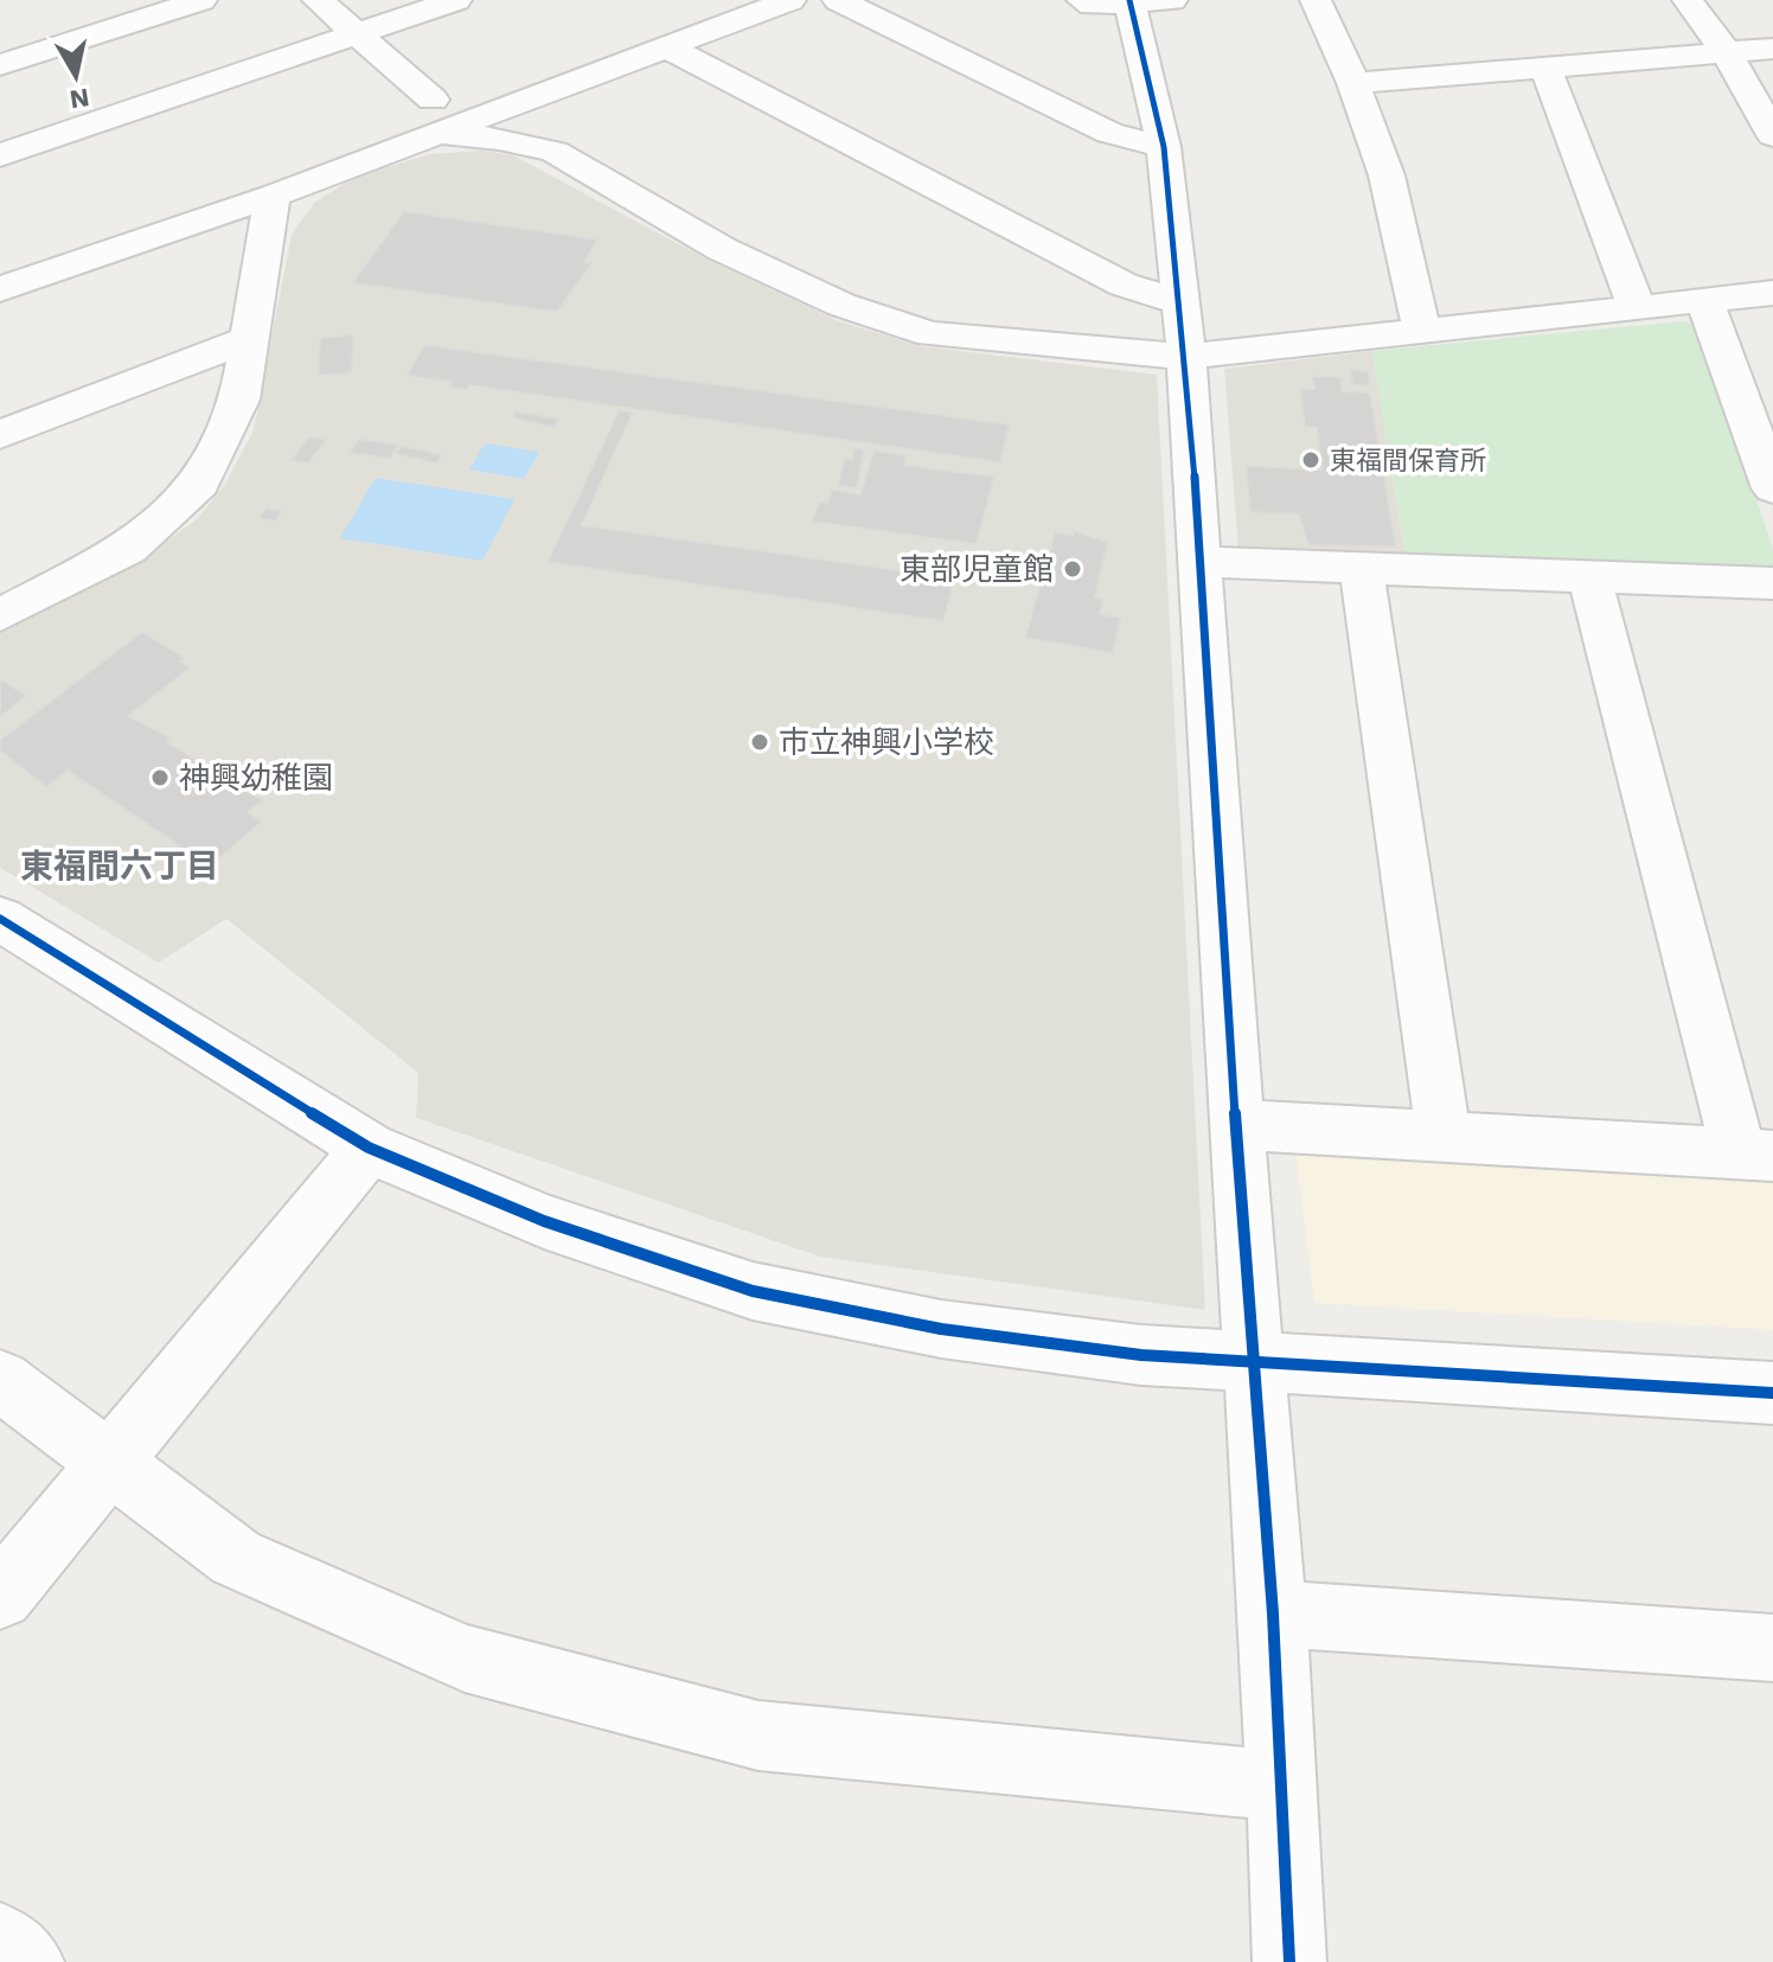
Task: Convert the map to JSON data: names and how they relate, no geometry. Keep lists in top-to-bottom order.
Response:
{
  "districts": ["東福間六丁目"],
  "places": [
    "東福間保育所",
    "東部児童館",
    "市立神興小学校",
    "神興幼稚園"
  ],
  "north": "bottom"
}
